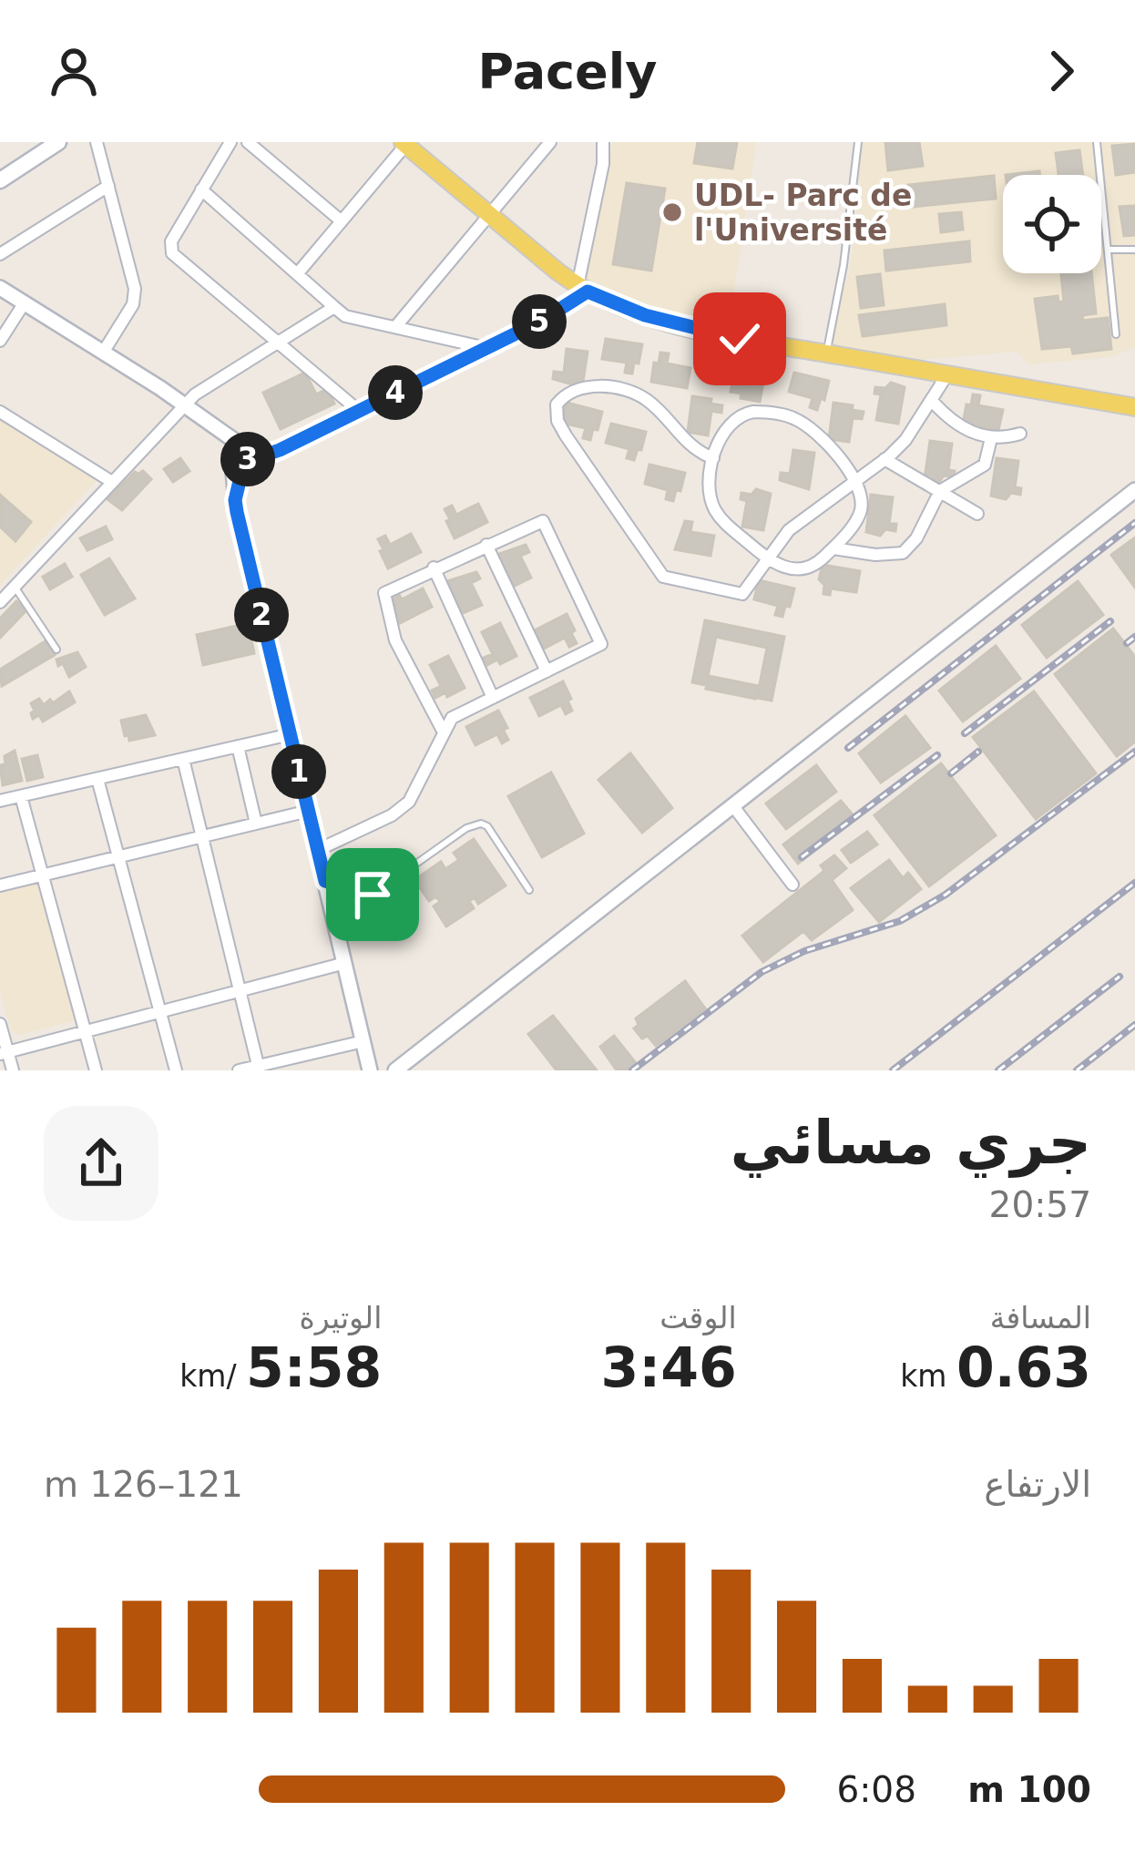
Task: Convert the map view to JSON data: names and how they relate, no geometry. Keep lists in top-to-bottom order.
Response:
{
  "places": ["UDL- Parc de l'Université"],
  "page": {
    "header": "Pacely",
    "pins": [
      "5",
      "4",
      "3",
      "2",
      "1"
    ],
    "heading": ["جري مسائي", "20:57"],
    "stats": [
      ["المسافة", "0.63 km"],
      ["الوقت", "3:46"],
      ["الوتيرة", "5:58 /km"]
    ],
    "chart": ["الارتفاع", "121–126 m"],
    "list": [
      {
        "name": "100 m",
        "note": "6:08"
      }
    ]
  }
}
